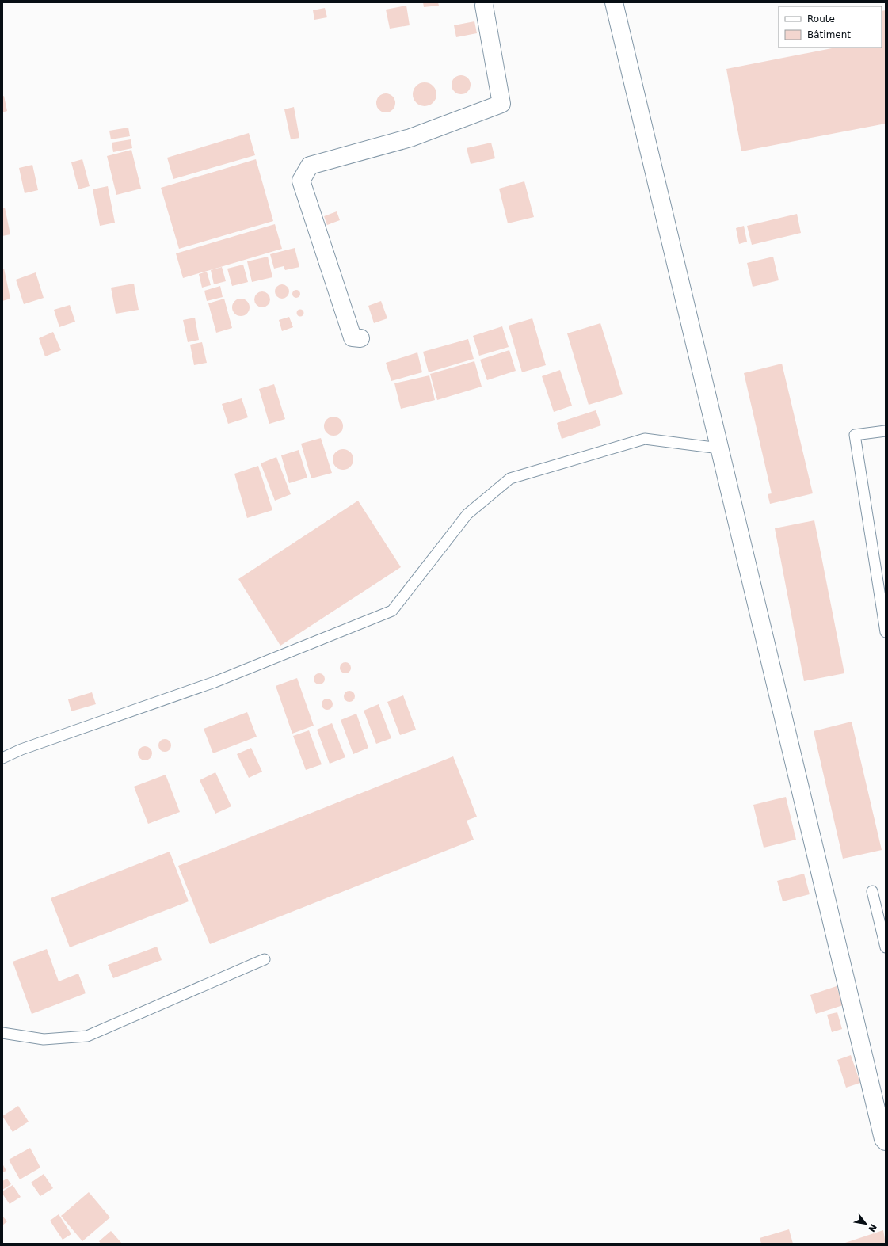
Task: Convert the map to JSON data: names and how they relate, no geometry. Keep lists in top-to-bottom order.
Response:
{
  "legend": ["Route", "Bâtiment"],
  "north": "bottom right"
}
